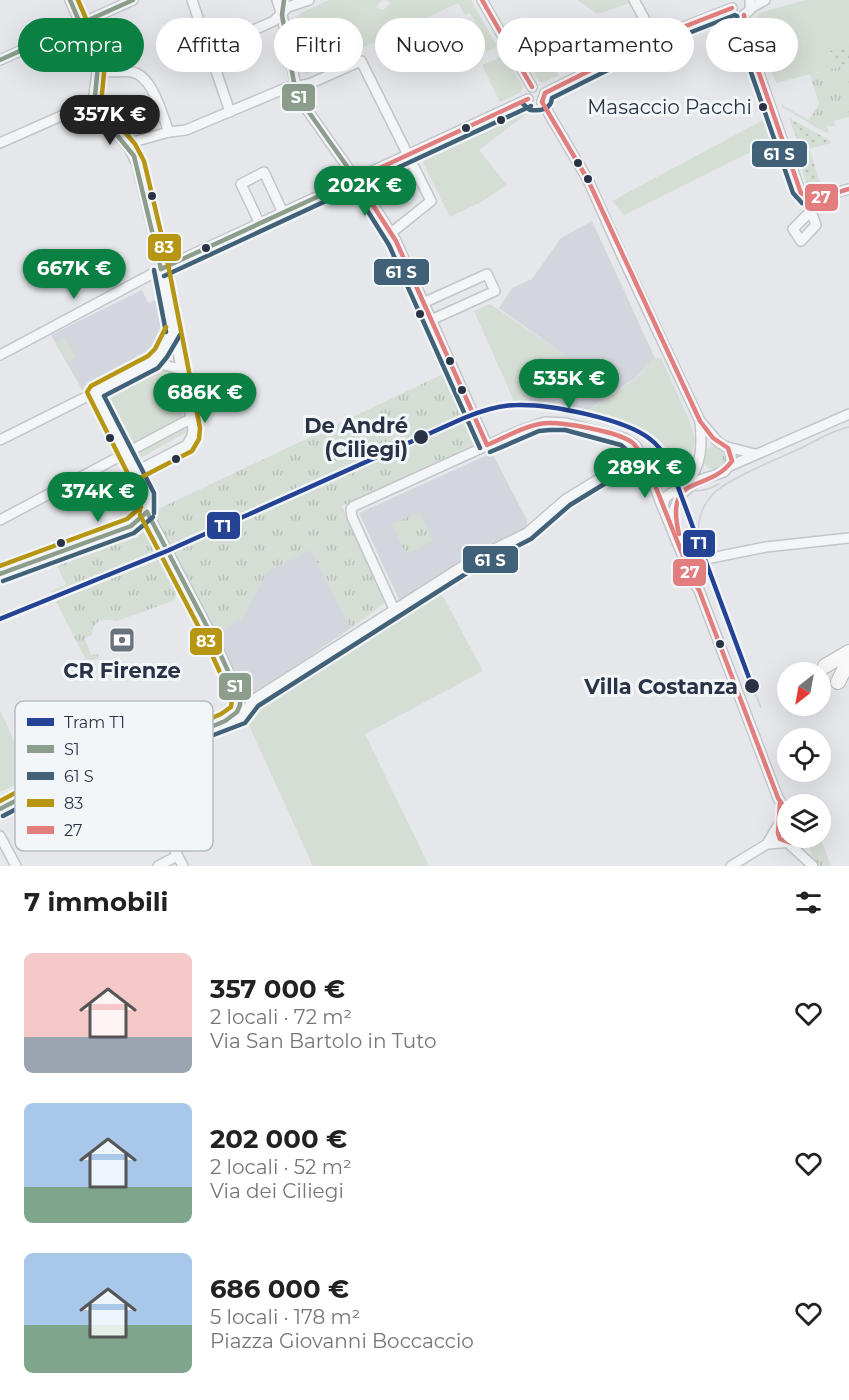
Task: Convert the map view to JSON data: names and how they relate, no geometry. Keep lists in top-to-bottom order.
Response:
{
  "places": {
    "other": ["Masaccio Pacchi", "De André (Ciliegi)", "Villa Costanza"],
    "bank": ["CR Firenze"]
  },
  "lines": [
    "transit line S1",
    "transit line 83",
    "transit line 27",
    "tram line T1"
  ],
  "legend": [
    "Tram T1",
    "S1",
    "61 S",
    "83",
    "27"
  ],
  "north": "bottom left",
  "page": {
    "chip": [
      "Compra",
      "Affitta",
      "Filtri",
      "Nuovo",
      "Appartamento",
      "Casa"
    ],
    "price": [
      "357K €",
      "202K €",
      "667K €",
      "535K €",
      "686K €",
      "289K €",
      "374K €"
    ],
    "heading": "7 immobili",
    "list": [
      {
        "name": "357 000 €",
        "note": "2 locali · 72 m² · Via San Bartolo in Tuto"
      },
      {
        "name": "202 000 €",
        "note": "2 locali · 52 m² · Via dei Ciliegi"
      },
      {
        "name": "686 000 €",
        "note": "5 locali · 178 m² · Piazza Giovanni Boccaccio"
      }
    ]
  }
}
